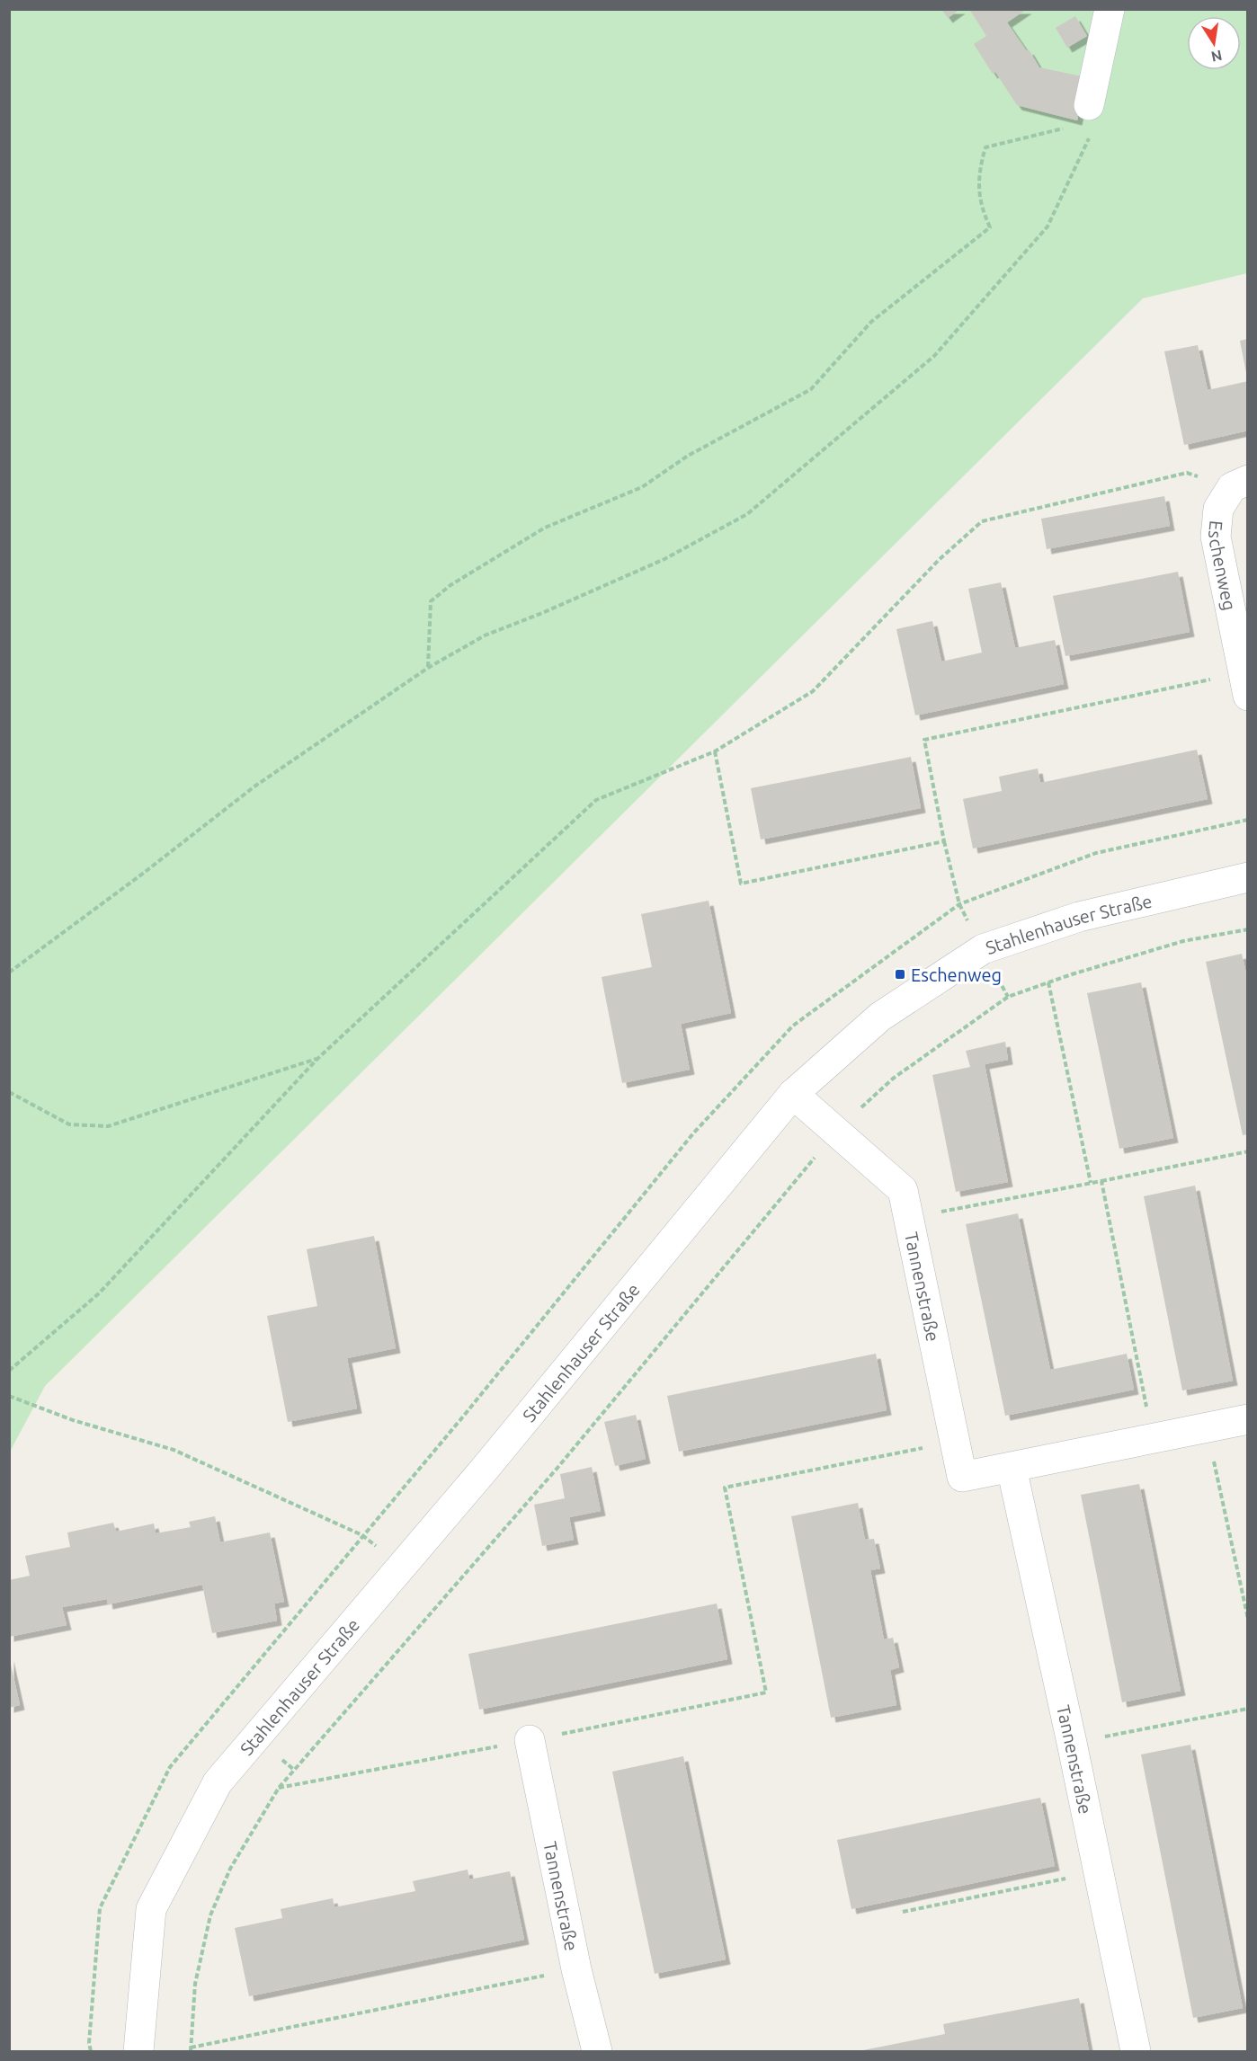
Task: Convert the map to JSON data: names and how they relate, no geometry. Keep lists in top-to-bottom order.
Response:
{
  "streets": {
    "street": ["Eschenweg", "Stahlenhauser Straße", "Tannenstraße"]
  },
  "crossings": [
    ["Stahlenhauser Straße", "Tannenstraße"]
  ],
  "places": {
    "transit": ["Eschenweg"]
  },
  "north": "bottom"
}
